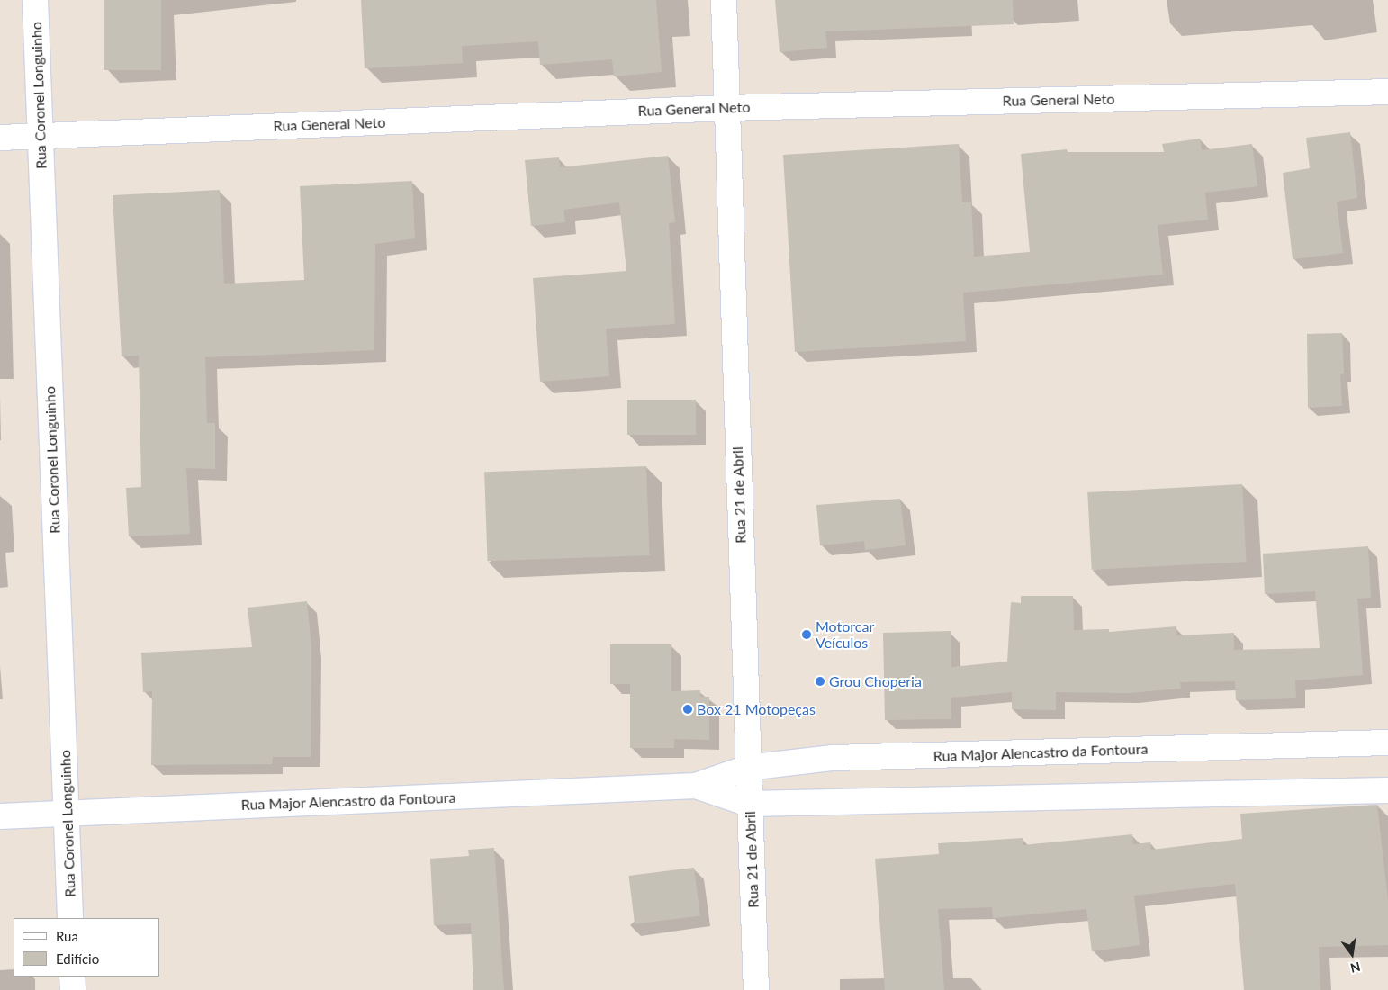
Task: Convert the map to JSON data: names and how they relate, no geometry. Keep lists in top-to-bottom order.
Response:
{
  "streets": {
    "street": [
      "Rua Coronel Longuinho",
      "Rua General Neto",
      "Rua 21 de Abril",
      "Rua Major Alencastro da Fontoura"
    ]
  },
  "crossings": [
    ["Rua Coronel Longuinho", "Rua General Neto"],
    ["Rua Coronel Longuinho", "Rua Major Alencastro da Fontoura"],
    ["Rua General Neto", "Rua 21 de Abril"],
    ["Rua 21 de Abril", "Rua Major Alencastro da Fontoura"]
  ],
  "places": ["Motorcar Veículos", "Grou Choperia", "Box 21 Motopeças"],
  "legend": ["Rua", "Edifício"],
  "north": "bottom"
}
